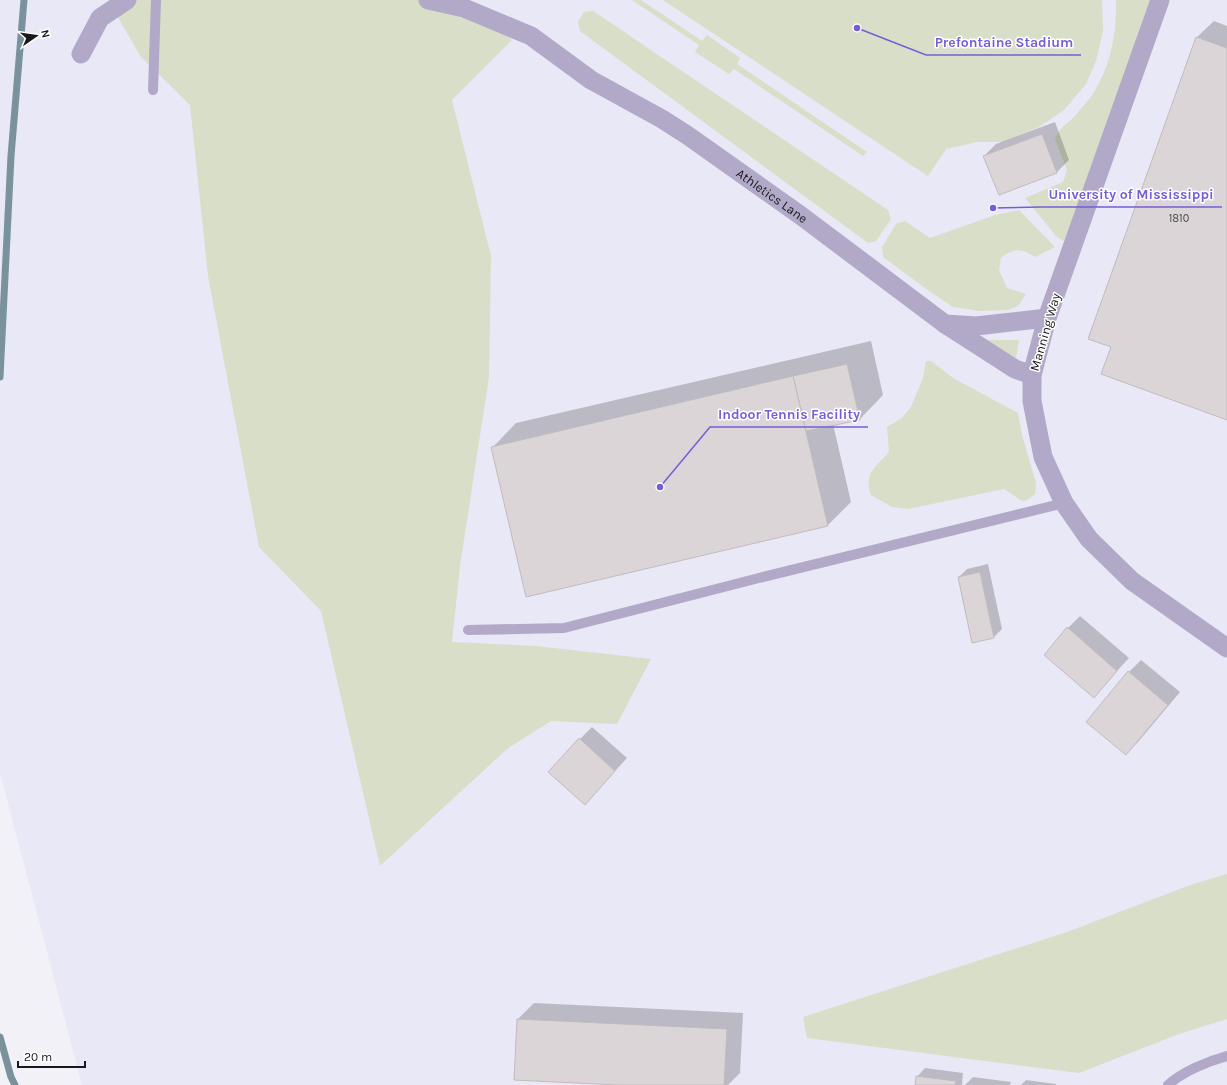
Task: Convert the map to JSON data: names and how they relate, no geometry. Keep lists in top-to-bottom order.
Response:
{
  "streets": {
    "street": ["Athletics Lane", "Manning Way"]
  },
  "crossings": [
    ["Athletics Lane", "Manning Way"]
  ],
  "places": ["Prefontaine Stadium", "University of Mississippi", "Indoor Tennis Facility"],
  "house_numbers": ["1810"],
  "scale_bar": "20 m",
  "north": "right"
}
